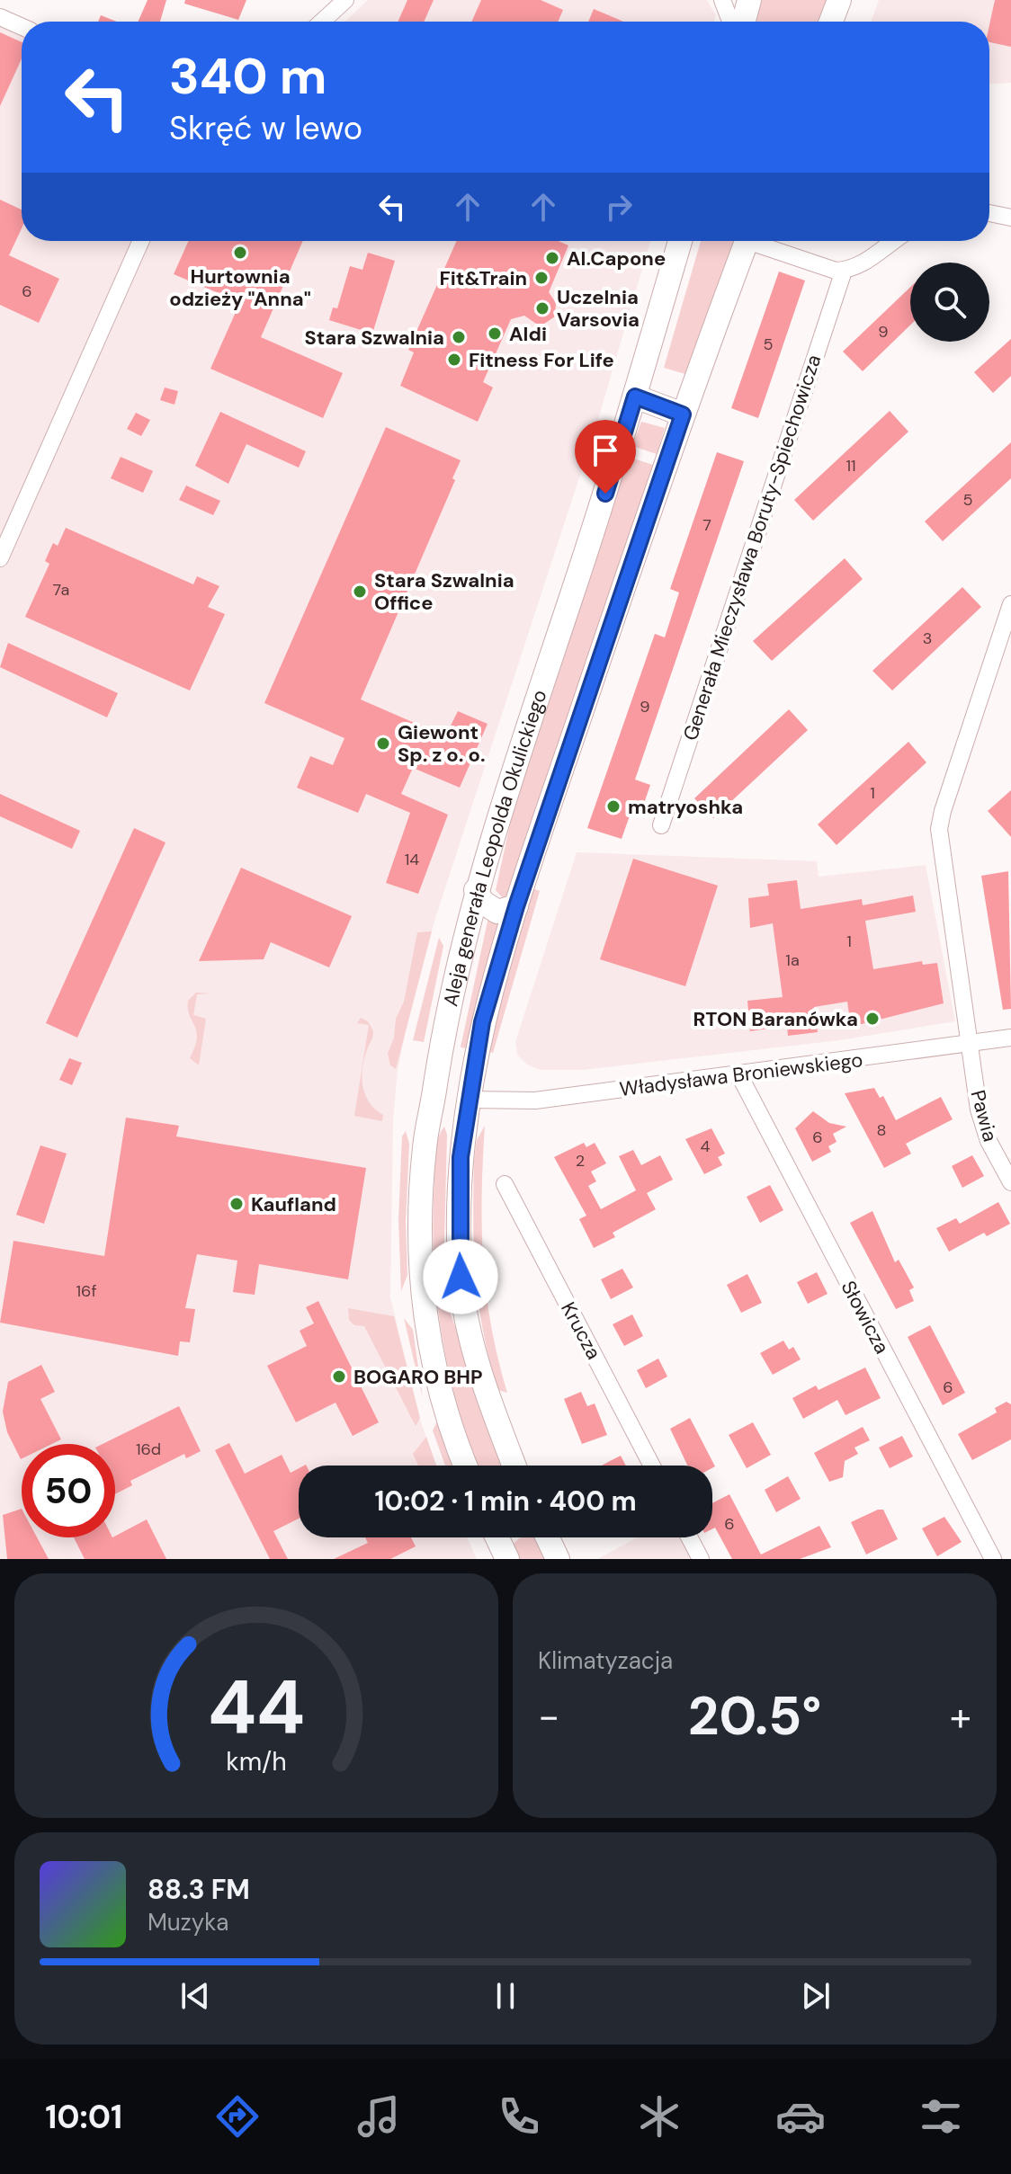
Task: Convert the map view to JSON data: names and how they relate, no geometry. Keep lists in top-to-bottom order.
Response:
{
  "streets": {
    "main road": ["Aleja generała Leopolda Okulickiego"],
    "street": [
      "Generała Mieczysława Boruty-Spiechowicza",
      "Władysława Broniewskiego",
      "Pawia",
      "Słowicza",
      "Krucza"
    ]
  },
  "crossings": [
    ["Aleja generała Leopolda Okulickiego", "Władysława Broniewskiego"],
    ["Władysława Broniewskiego", "Pawia"],
    ["Władysława Broniewskiego", "Słowicza"]
  ],
  "places": [
    "Hurtownia odzieży \"Anna\"",
    "Al.Capone",
    "Fit&Train",
    "Uczelnia Varsovia",
    "Aldi",
    "Stara Szwalnia",
    "Fitness For Life",
    "Stara Szwalnia Office",
    "Giewont Sp. z o. o.",
    "matryoshka",
    "RTON Baranówka",
    "Kaufland",
    "BOGARO BHP"
  ],
  "house_numbers": [
    "6",
    "9",
    "5",
    "11",
    "5",
    "7",
    "7a",
    "3",
    "9",
    "1",
    "14",
    "1",
    "1a",
    "8",
    "6",
    "4",
    "2",
    "16f",
    "6",
    "16d",
    "6"
  ],
  "page": {
    "turn": ["340 m", "Skręć w lewo"],
    "limit": "50",
    "trip": "10:02 · 1 min · 400 m",
    "tile": "Klimatyzacja",
    "heat": ["−", "20.5°", "+"],
    "song": ["88.3 FM", "Muzyka"],
    "tabs": "10:01",
    "gauge": ["44", "km/h"]
  }
}
